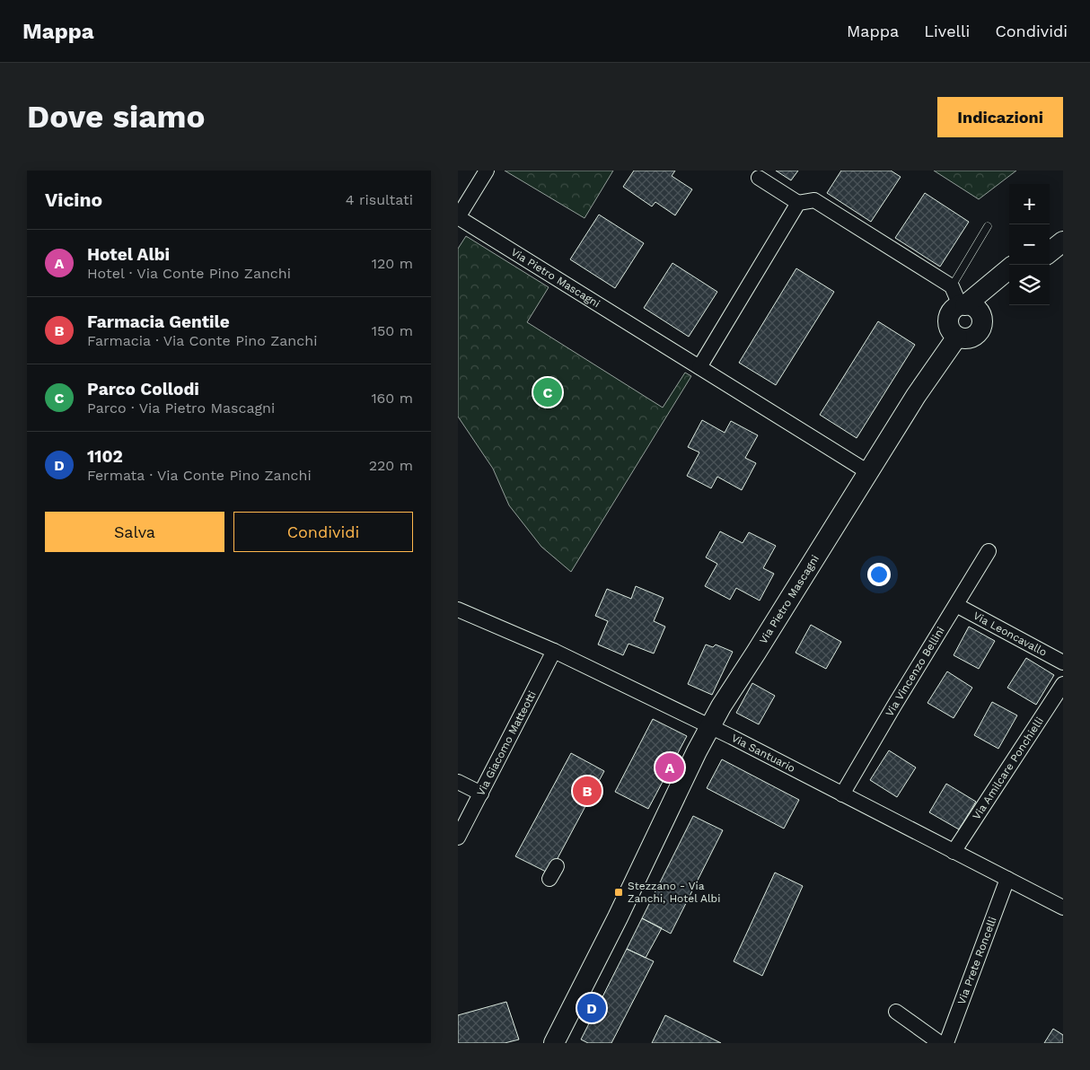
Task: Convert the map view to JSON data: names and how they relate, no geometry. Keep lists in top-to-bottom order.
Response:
{
  "streets": {
    "street": [
      "Via Pietro Mascagni",
      "Via Leoncavallo",
      "Via Vincenzo Bellini",
      "Via Giacomo Matteotti",
      "Via Santuario",
      "Via Amilcare Ponchielli",
      "Via Prete Roncelli"
    ]
  },
  "crossings": [
    ["Via Pietro Mascagni", "Via Santuario"],
    ["Via Leoncavallo", "Via Vincenzo Bellini"],
    ["Via Vincenzo Bellini", "Via Santuario"],
    ["Via Giacomo Matteotti", "Via Santuario"],
    ["Via Santuario", "Via Amilcare Ponchielli"],
    ["Via Santuario", "Via Prete Roncelli"]
  ],
  "places": {
    "transit": ["Stezzano - Via Zanchi, Hotel Albi"]
  },
  "page": {
    "header": "Mappa",
    "nav": ["Mappa", "Livelli", "Condividi"],
    "buttons": [
      "Indicazioni",
      ["Salva", "Condividi"]
    ],
    "title": "Dove siamo",
    "heading": ["Vicino", "4 risultati"],
    "map_buttons": ["+", "−"],
    "list": [
      {
        "mark": "A",
        "name": "Hotel Albi",
        "note": "Hotel · Via Conte Pino Zanchi",
        "value": "120 m"
      },
      {
        "mark": "B",
        "name": "Farmacia Gentile",
        "note": "Farmacia · Via Conte Pino Zanchi",
        "value": "150 m"
      },
      {
        "mark": "C",
        "name": "Parco Collodi",
        "note": "Parco · Via Pietro Mascagni",
        "value": "160 m"
      },
      {
        "mark": "D",
        "name": "1102",
        "note": "Fermata · Via Conte Pino Zanchi",
        "value": "220 m"
      }
    ],
    "pins": [
      "C",
      "A",
      "B",
      "D"
    ]
  }
}
